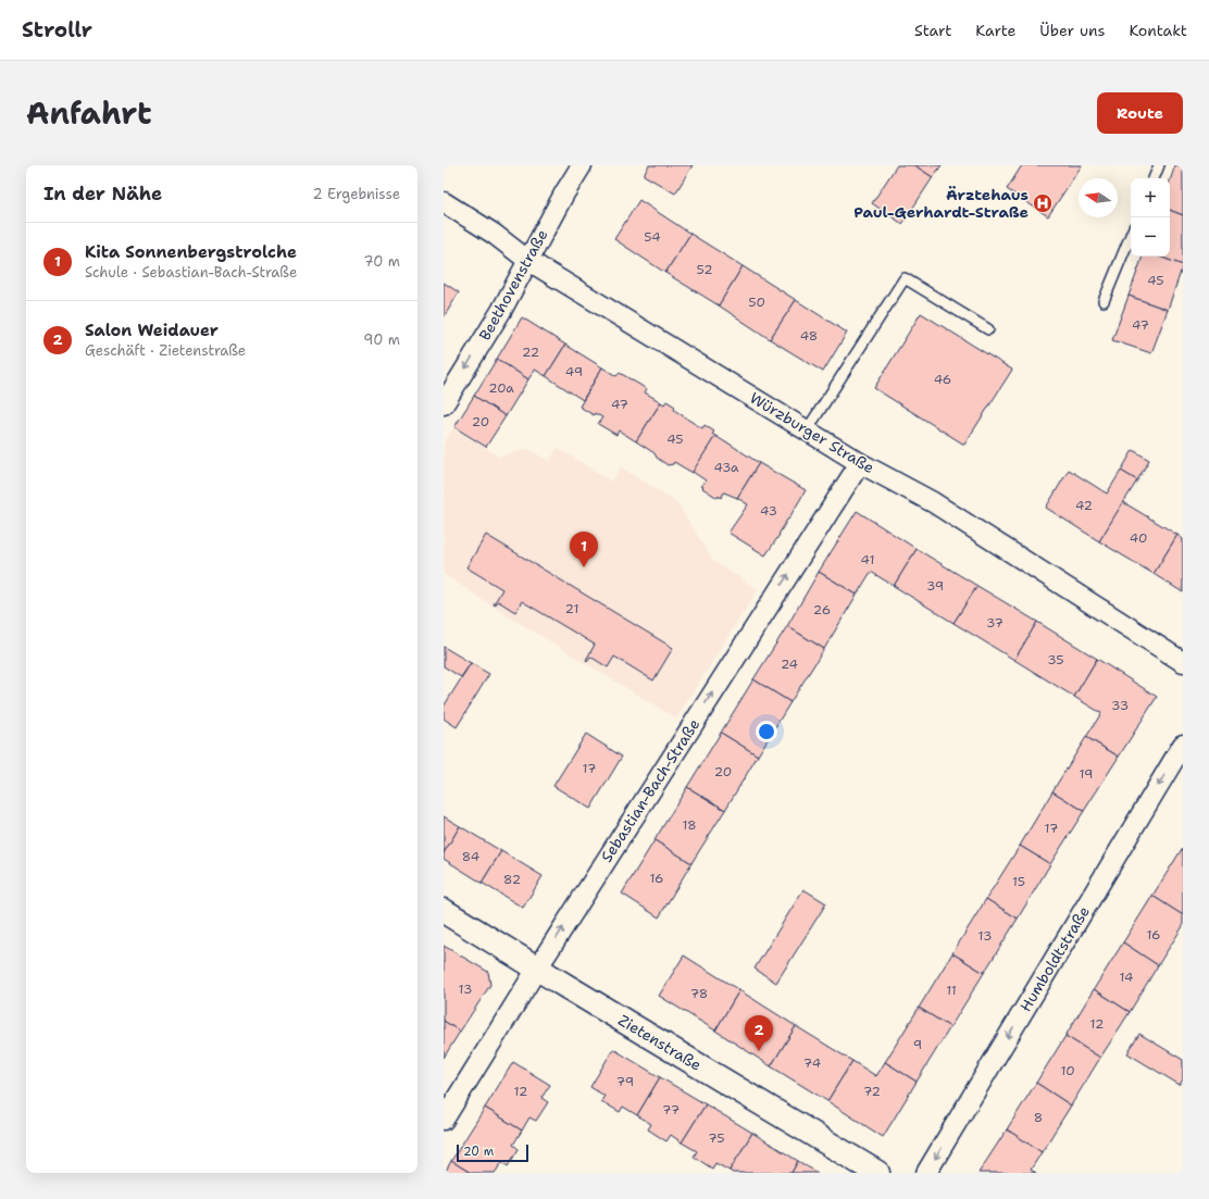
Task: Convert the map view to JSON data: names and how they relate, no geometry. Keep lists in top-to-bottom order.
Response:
{
  "streets": {
    "street": [
      "Beethovenstraße",
      "Würzburger Straße",
      "Sebastian-Bach-Straße",
      "Humboldtstraße",
      "Zietenstraße"
    ]
  },
  "crossings": [
    ["Beethovenstraße", "Würzburger Straße"],
    ["Würzburger Straße", "Sebastian-Bach-Straße"],
    ["Sebastian-Bach-Straße", "Zietenstraße"]
  ],
  "one_way": ["Beethovenstraße", "Sebastian-Bach-Straße", "Humboldtstraße"],
  "places": {
    "hospital": ["Ärztehaus Paul-Gerhardt-Straße"]
  },
  "house_numbers": [
    "54",
    "52",
    "45",
    "50",
    "47",
    "48",
    "22",
    "49",
    "46",
    "20a",
    "47",
    "20",
    "45",
    "43a",
    "42",
    "43",
    "40",
    "41",
    "39",
    "21",
    "26",
    "37",
    "35",
    "24",
    "33",
    "17",
    "20",
    "19",
    "18",
    "17",
    "84",
    "16",
    "82",
    "15",
    "16",
    "13",
    "14",
    "13",
    "11",
    "78",
    "12",
    "9",
    "74",
    "10",
    "79",
    "12",
    "72",
    "77",
    "8",
    "75"
  ],
  "scale_bar": "20 m",
  "north": "left",
  "page": {
    "header": "Strollr",
    "nav": [
      "Start",
      "Karte",
      "Über uns",
      "Kontakt"
    ],
    "title": "Anfahrt",
    "buttons": "Route",
    "heading": ["In der Nähe", "2 Ergebnisse"],
    "map_buttons": ["+", "−"],
    "list": [
      {
        "mark": "1",
        "name": "Kita Sonnenbergstrolche",
        "note": "Schule · Sebastian-Bach-Straße",
        "value": "70 m"
      },
      {
        "mark": "2",
        "name": "Salon Weidauer",
        "note": "Geschäft · Zietenstraße",
        "value": "90 m"
      }
    ],
    "pins": ["1", "2"],
    "scale": "20 m"
  }
}
